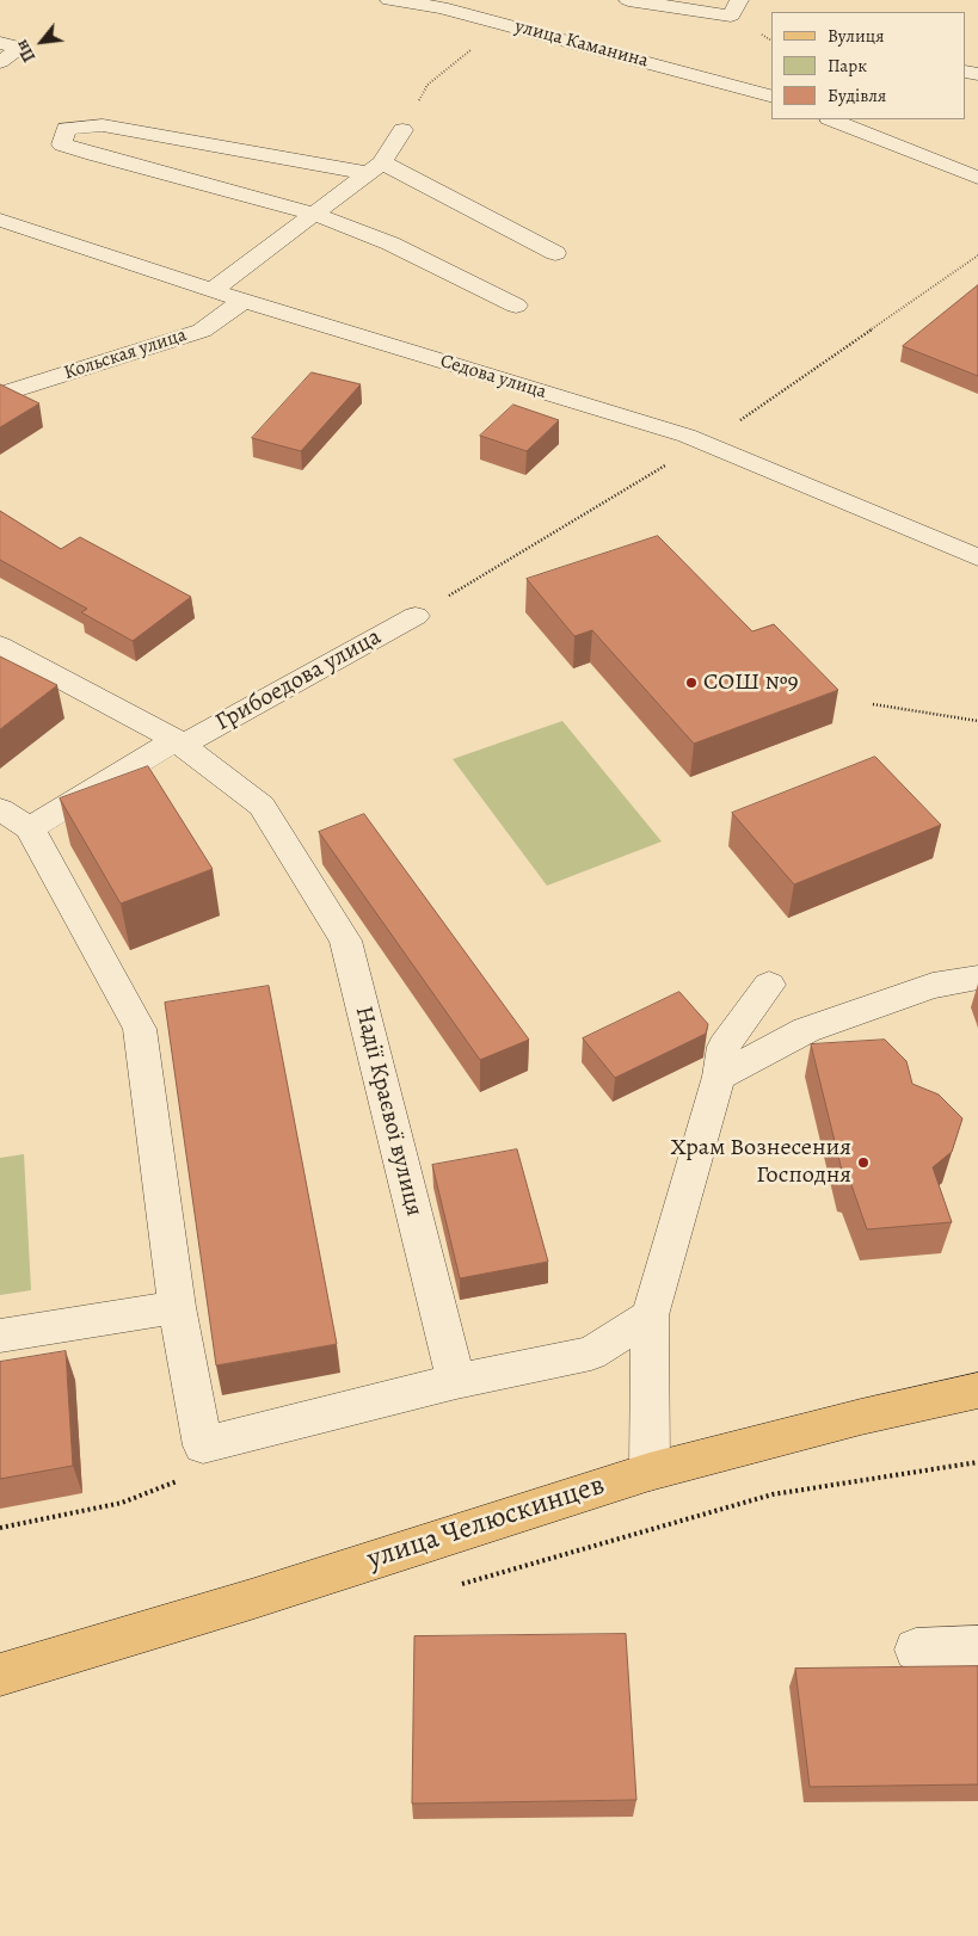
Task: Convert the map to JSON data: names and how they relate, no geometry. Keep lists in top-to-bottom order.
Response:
{
  "streets": {
    "main road": ["улица Челюскинцев"],
    "street": [
      "улица Каманина",
      "Кольская улица",
      "Седова улица",
      "Грибоедова улица",
      "Надії Краєвої вулиця"
    ]
  },
  "crossings": [
    ["Кольская улица", "Седова улица"],
    ["Грибоедова улица", "Надії Краєвої вулиця"]
  ],
  "places": ["СОШ №9", "Храм Вознесения Господня"],
  "legend": ["Вулиця", "Парк", "Будівля"],
  "north": "bottom left"
}
